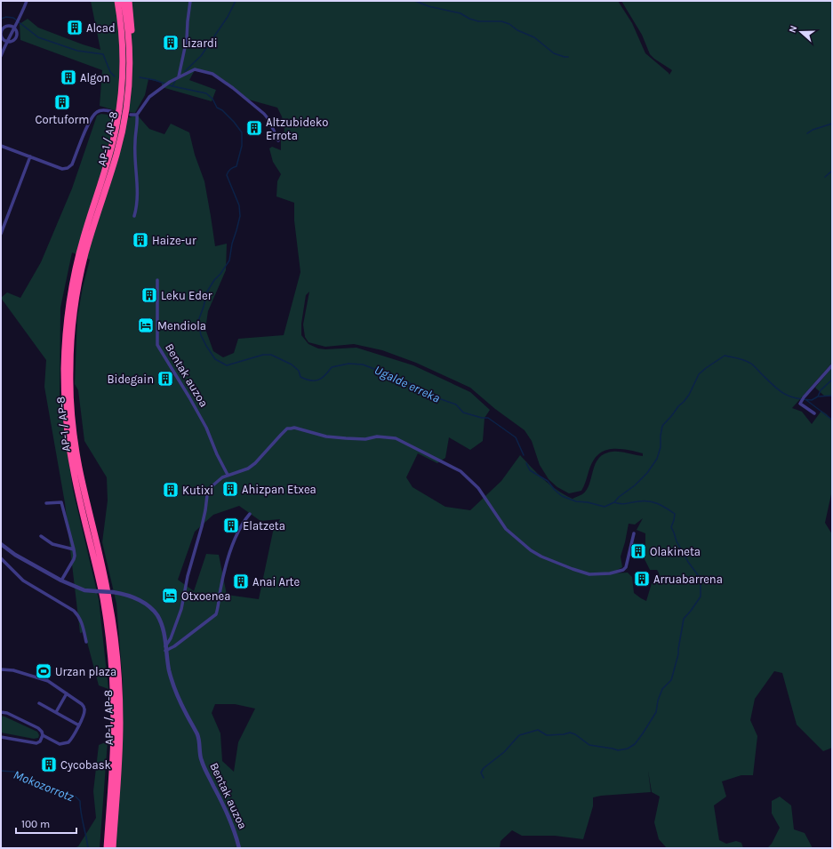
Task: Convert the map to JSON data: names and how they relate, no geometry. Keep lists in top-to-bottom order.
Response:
{
  "streets": {
    "highway": ["AP-1 / AP-8"],
    "street": ["Bentak auzoa"]
  },
  "water": ["Ugalde erreka", "Mokozorrotz"],
  "places": {
    "building": [
      "Alcad",
      "Lizardi",
      "Algon",
      "Cortuform",
      "Altzubideko Errota",
      "Haize-ur",
      "Leku Eder",
      "Bidegain",
      "Ahizpan Etxea",
      "Kutixi",
      "Elatzeta",
      "Olakineta",
      "Arruabarrena",
      "Anai Arte",
      "Cycobask"
    ],
    "hotel": ["Mendiola", "Otxoenea"],
    "sports": ["Urzan plaza"]
  },
  "scale_bar": "100 m",
  "north": "left"
}
